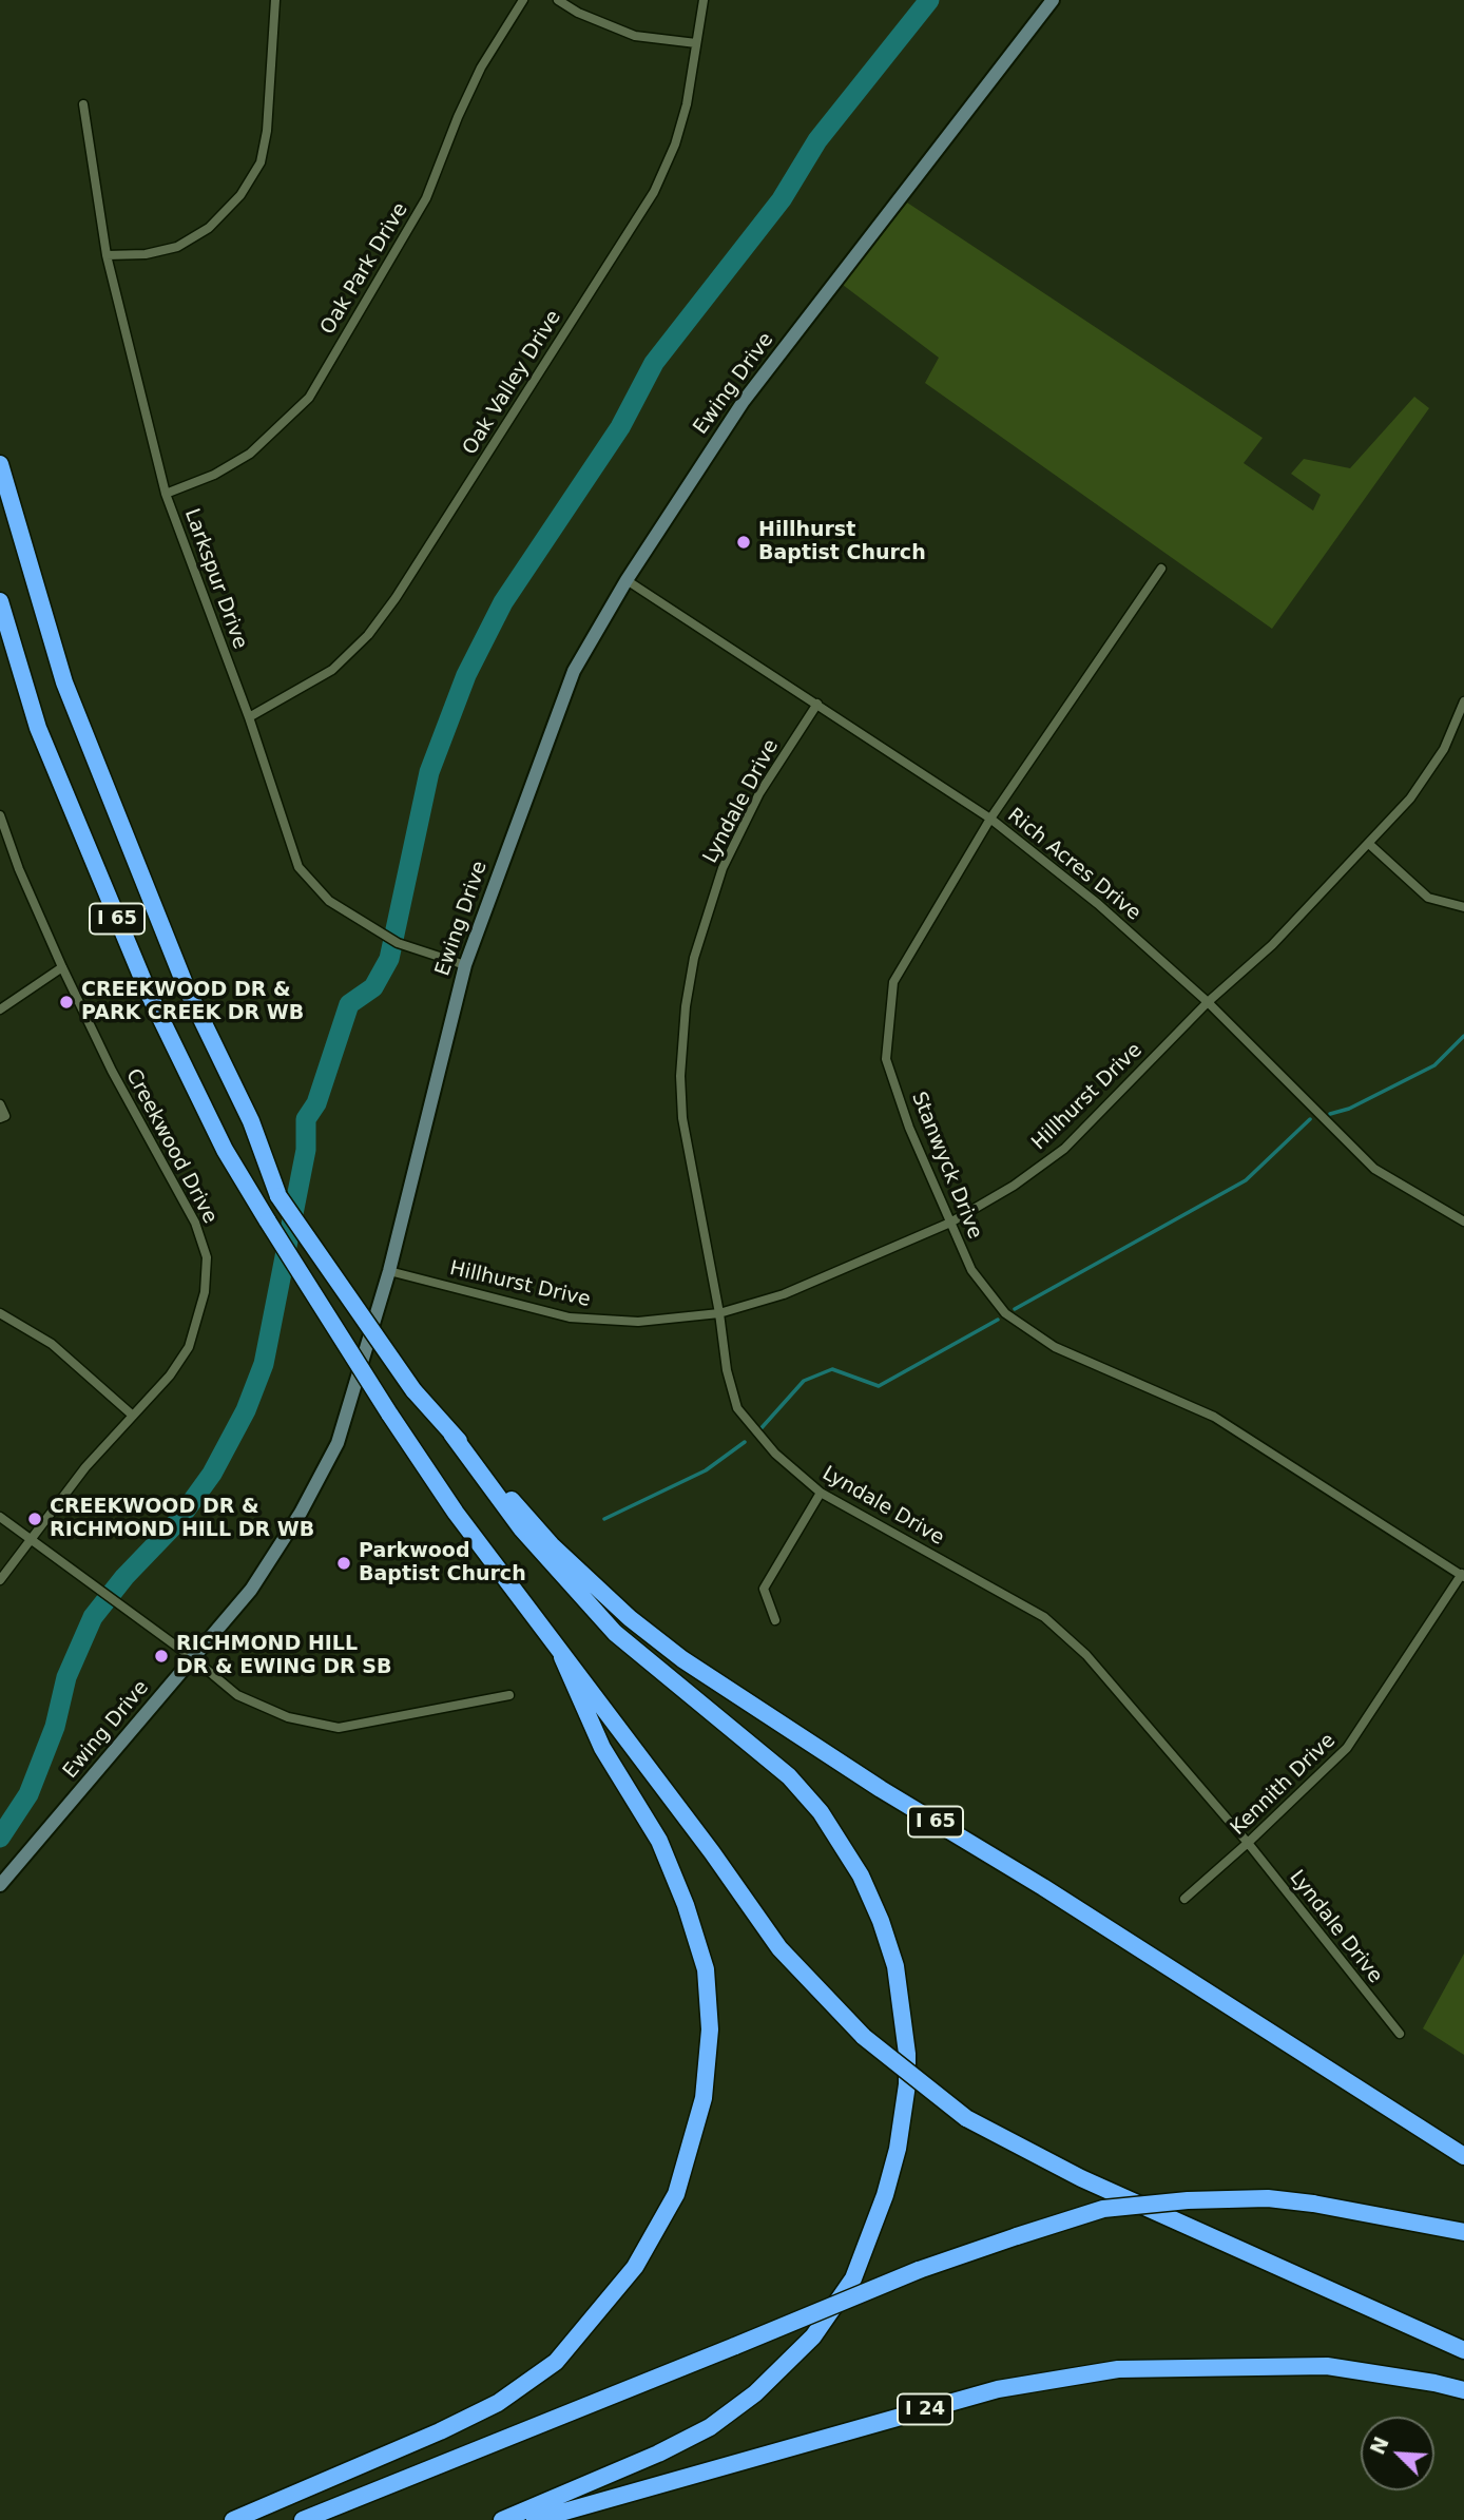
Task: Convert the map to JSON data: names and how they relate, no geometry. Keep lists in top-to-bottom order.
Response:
{
  "streets": {
    "highway": ["I 65", "I 24"],
    "main road": ["Ewing Drive"],
    "street": [
      "Oak Park Drive",
      "Oak Valley Drive",
      "Larkspur Drive",
      "Lyndale Drive",
      "Rich Acres Drive",
      "Hillhurst Drive",
      "Creekwood Drive",
      "Stanwyck Drive",
      "Kennith Drive"
    ]
  },
  "crossings": [
    ["Oak Park Drive", "Larkspur Drive"],
    ["Oak Valley Drive", "Larkspur Drive"],
    ["Ewing Drive", "Larkspur Drive"],
    ["Ewing Drive", "Rich Acres Drive"],
    ["Ewing Drive", "Hillhurst Drive"],
    ["Lyndale Drive", "Rich Acres Drive"],
    ["Lyndale Drive", "Hillhurst Drive"],
    ["Lyndale Drive", "Kennith Drive"],
    ["Rich Acres Drive", "Hillhurst Drive"],
    ["Rich Acres Drive", "Stanwyck Drive"],
    ["Hillhurst Drive", "Stanwyck Drive"],
    ["Stanwyck Drive", "Kennith Drive"]
  ],
  "places": [
    "Hillhurst Baptist Church",
    "CREEKWOOD DR & PARK CREEK DR WB",
    "CREEKWOOD DR & RICHMOND HILL DR WB",
    "Parkwood Baptist Church",
    "RICHMOND HILL DR & EWING DR SB"
  ],
  "north": "top left"
}
